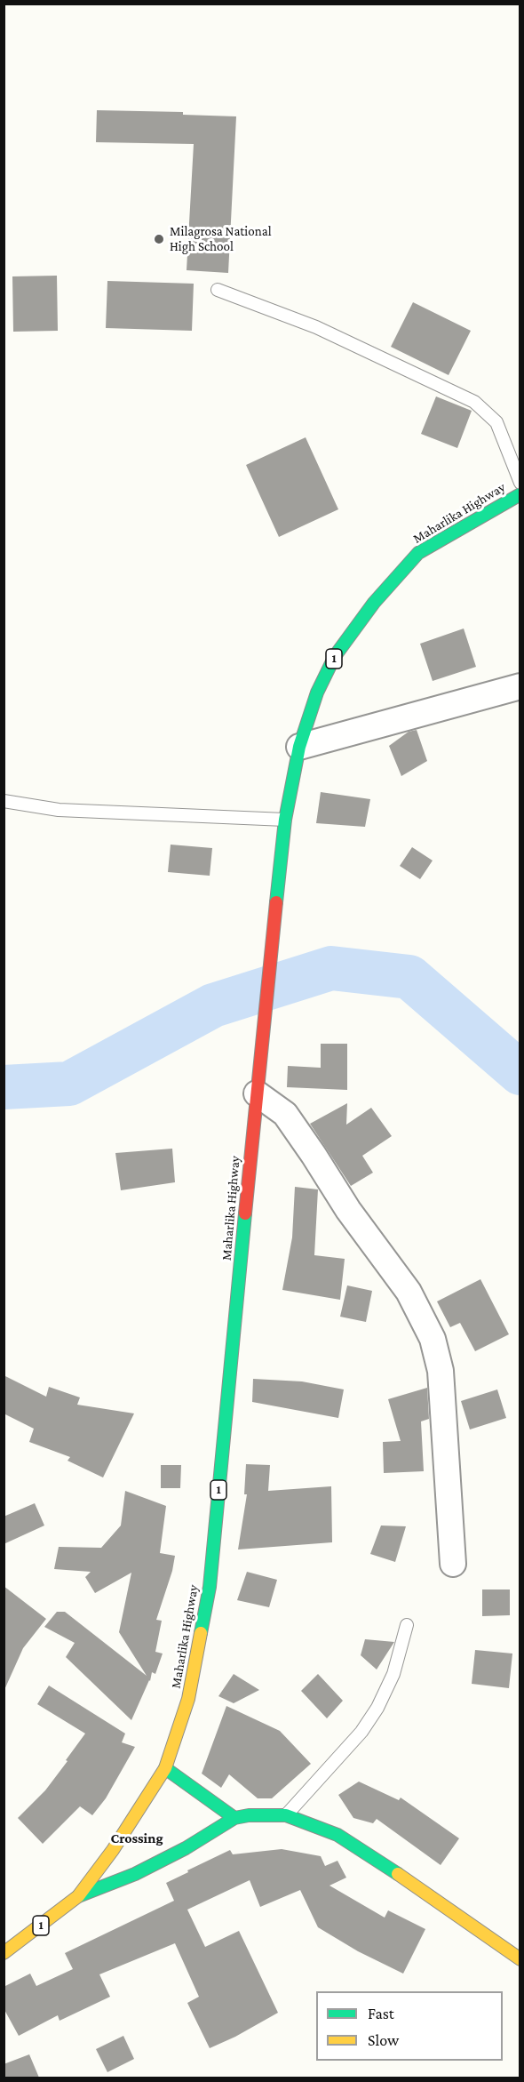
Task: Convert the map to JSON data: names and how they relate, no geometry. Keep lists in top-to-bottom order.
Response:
{
  "streets": {
    "main road": ["Maharlika Highway", "1"]
  },
  "districts": ["Crossing"],
  "places": ["Milagrosa National High School"],
  "legend": ["Fast", "Slow"]
}
